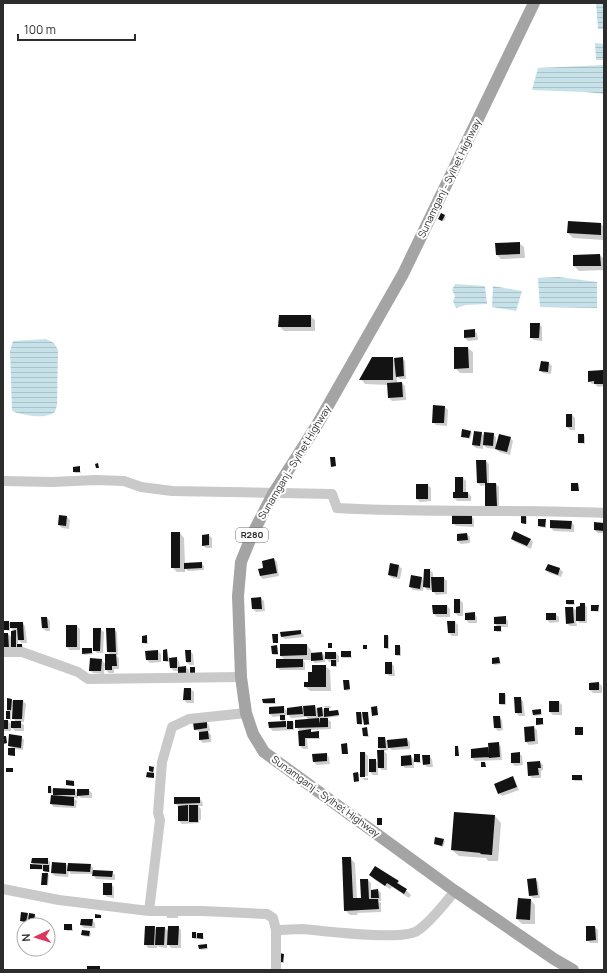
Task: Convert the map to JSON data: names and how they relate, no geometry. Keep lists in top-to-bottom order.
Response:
{
  "streets": {
    "main road": ["Sunamganj - Sylhet Highway", "R280"]
  },
  "scale_bar": "100 m",
  "north": "left"
}
